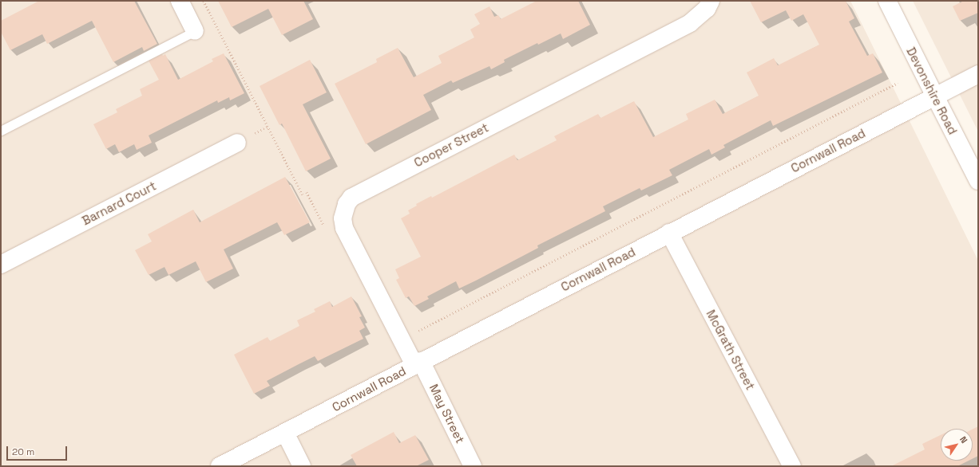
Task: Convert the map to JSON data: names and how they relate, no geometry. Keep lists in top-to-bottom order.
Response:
{
  "streets": {
    "street": [
      "Devonshire Road",
      "Cooper Street",
      "Cornwall Road",
      "Barnard Court",
      "McGrath Street",
      "May Street"
    ]
  },
  "crossings": [
    ["Devonshire Road", "Cornwall Road"],
    ["Cooper Street", "Cornwall Road"],
    ["Cooper Street", "May Street"],
    ["Cornwall Road", "McGrath Street"],
    ["Cornwall Road", "May Street"]
  ],
  "scale_bar": "20 m",
  "north": "top right"
}
